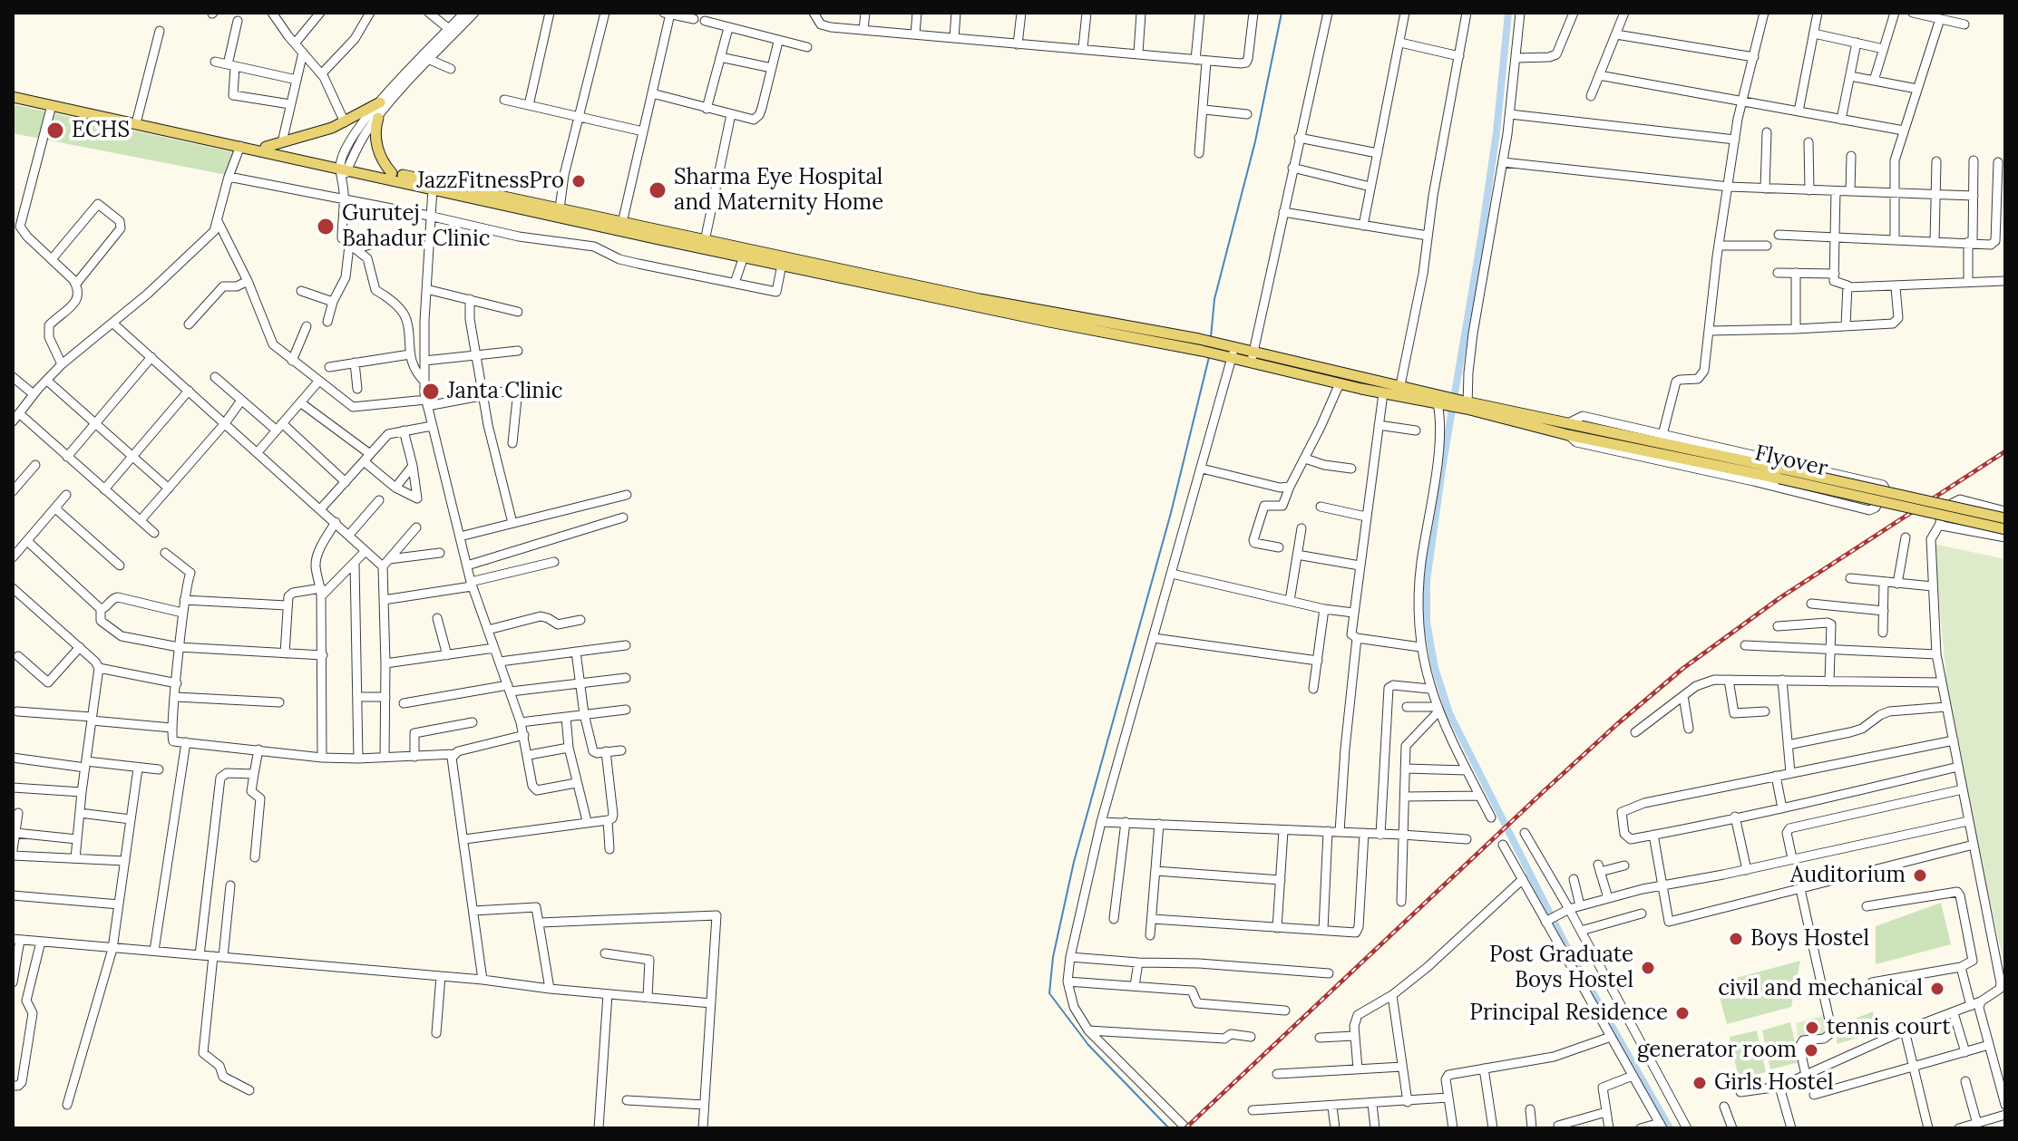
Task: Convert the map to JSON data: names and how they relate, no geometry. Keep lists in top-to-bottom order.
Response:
{
  "streets": {
    "main road": ["Flyover"]
  },
  "places": [
    "ECHS",
    "JazzFitnessPro",
    "Sharma Eye Hospital and Maternity Home",
    "Gurutej Bahadur Clinic",
    "Janta Clinic",
    "Auditorium",
    "Boys Hostel",
    "Post Graduate Boys Hostel",
    "civil and mechanical",
    "Principal Residence",
    "tennis court",
    "generator room",
    "Girls Hostel"
  ]
}
